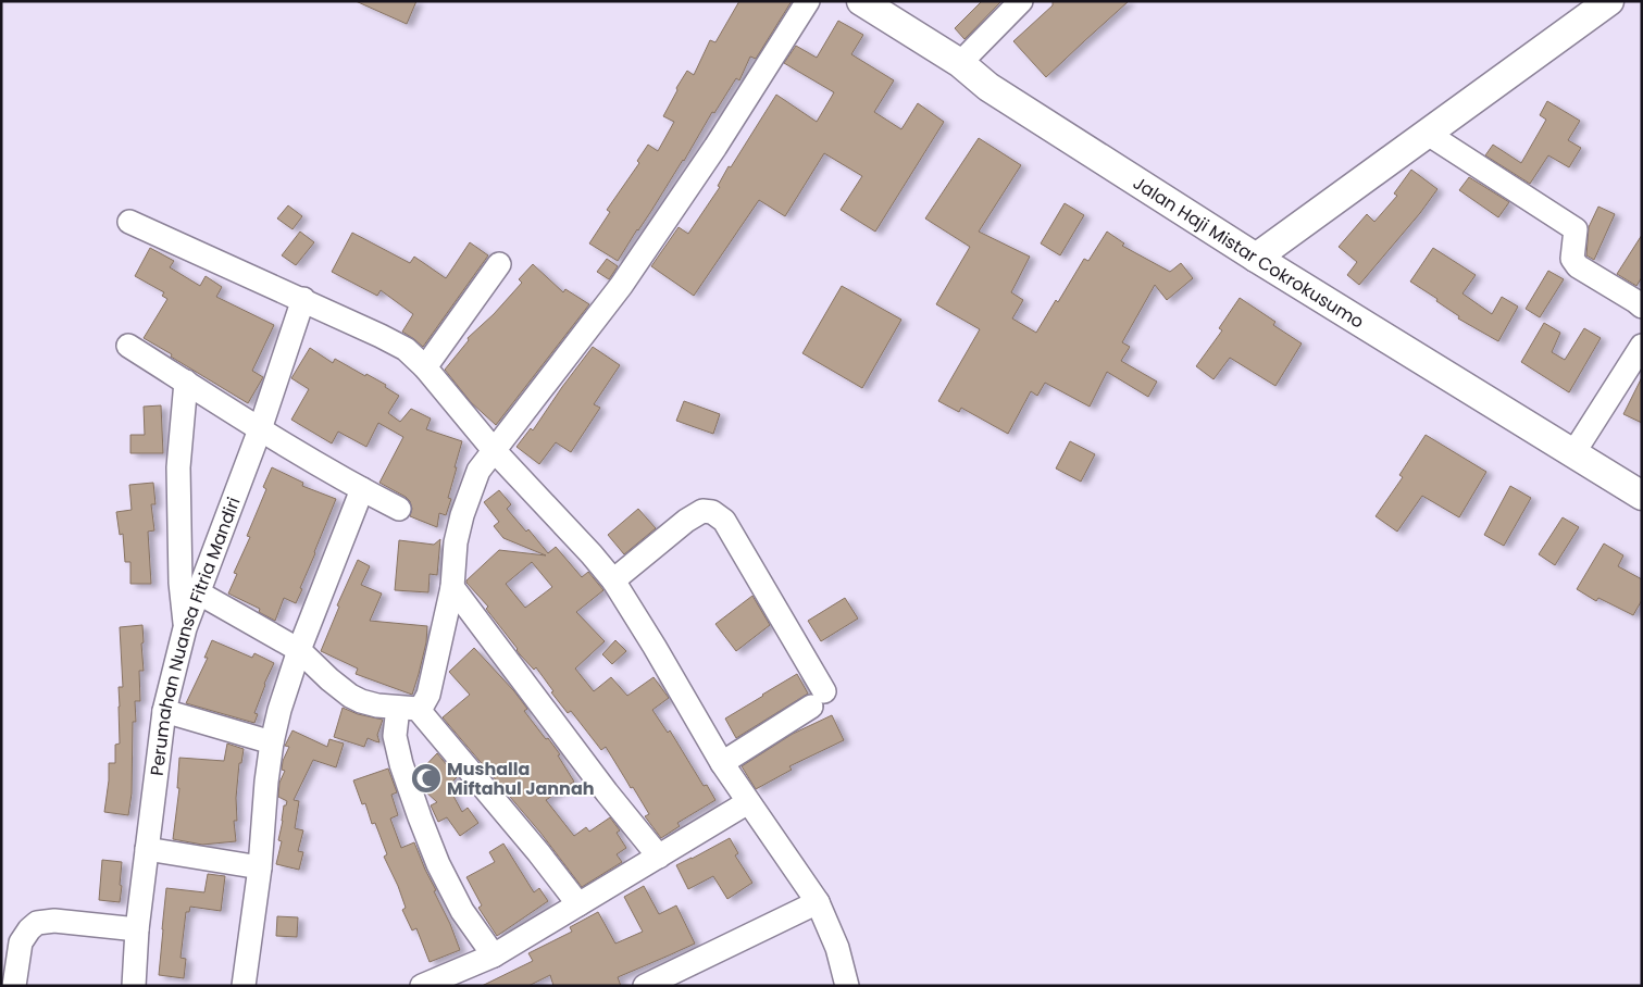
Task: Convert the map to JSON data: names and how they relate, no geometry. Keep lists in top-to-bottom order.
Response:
{
  "streets": {
    "main road": ["Jalan Haji Mistar Cokrokusumo"],
    "street": ["Perumahan Nuansa Fitria Mandiri"]
  },
  "places": {
    "mosque": ["Mushalla Miftahul Jannah"]
  }
}
